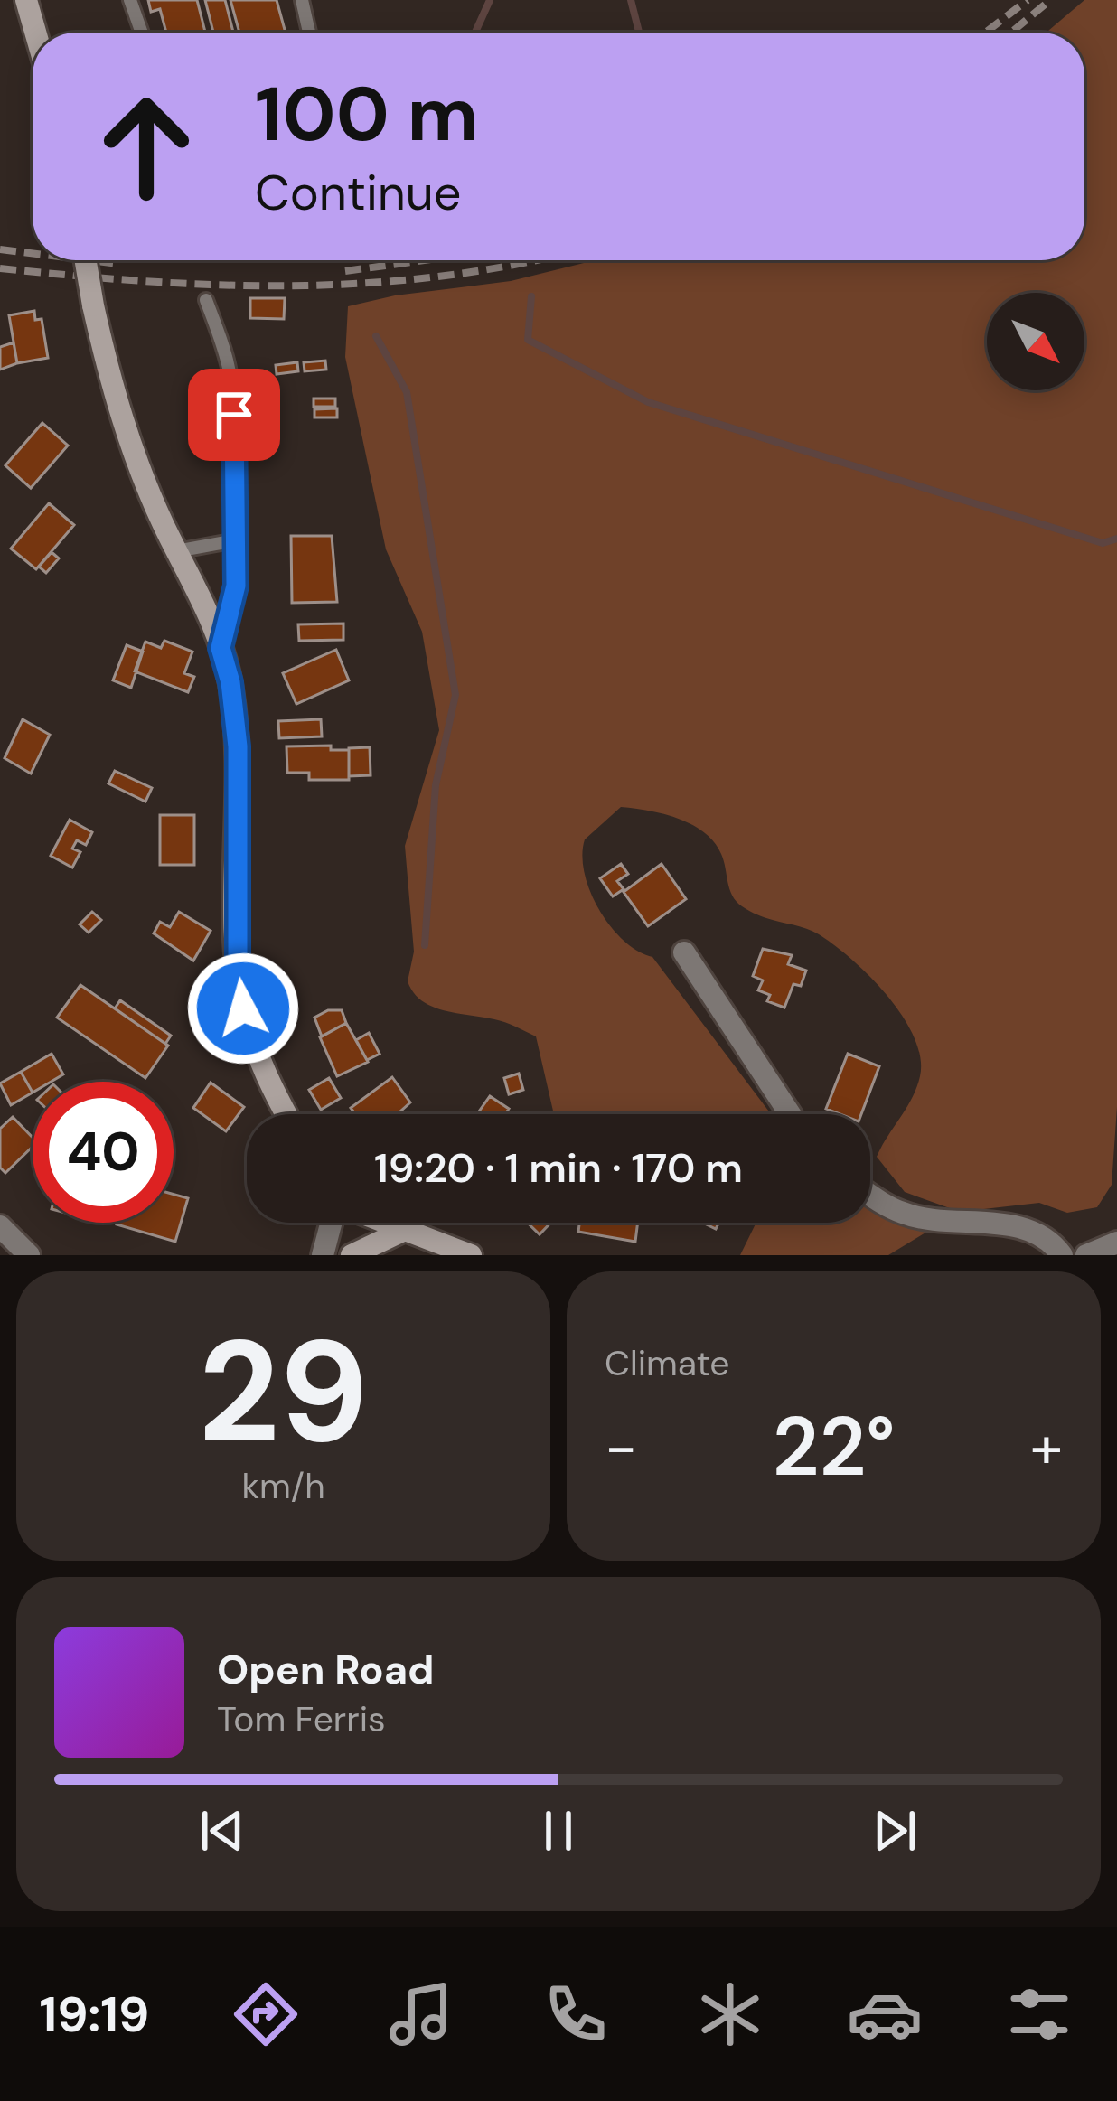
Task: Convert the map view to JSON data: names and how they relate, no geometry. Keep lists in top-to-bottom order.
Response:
{
  "north": "bottom right",
  "page": {
    "turn": ["100 m", "Continue"],
    "limit": "40",
    "trip": "19:20 · 1 min · 170 m",
    "tile": [
      ["29", "km/h"],
      "Climate"
    ],
    "heat": ["−", "22°", "+"],
    "song": ["Open Road", "Tom Ferris"],
    "tabs": "19:19"
  }
}
